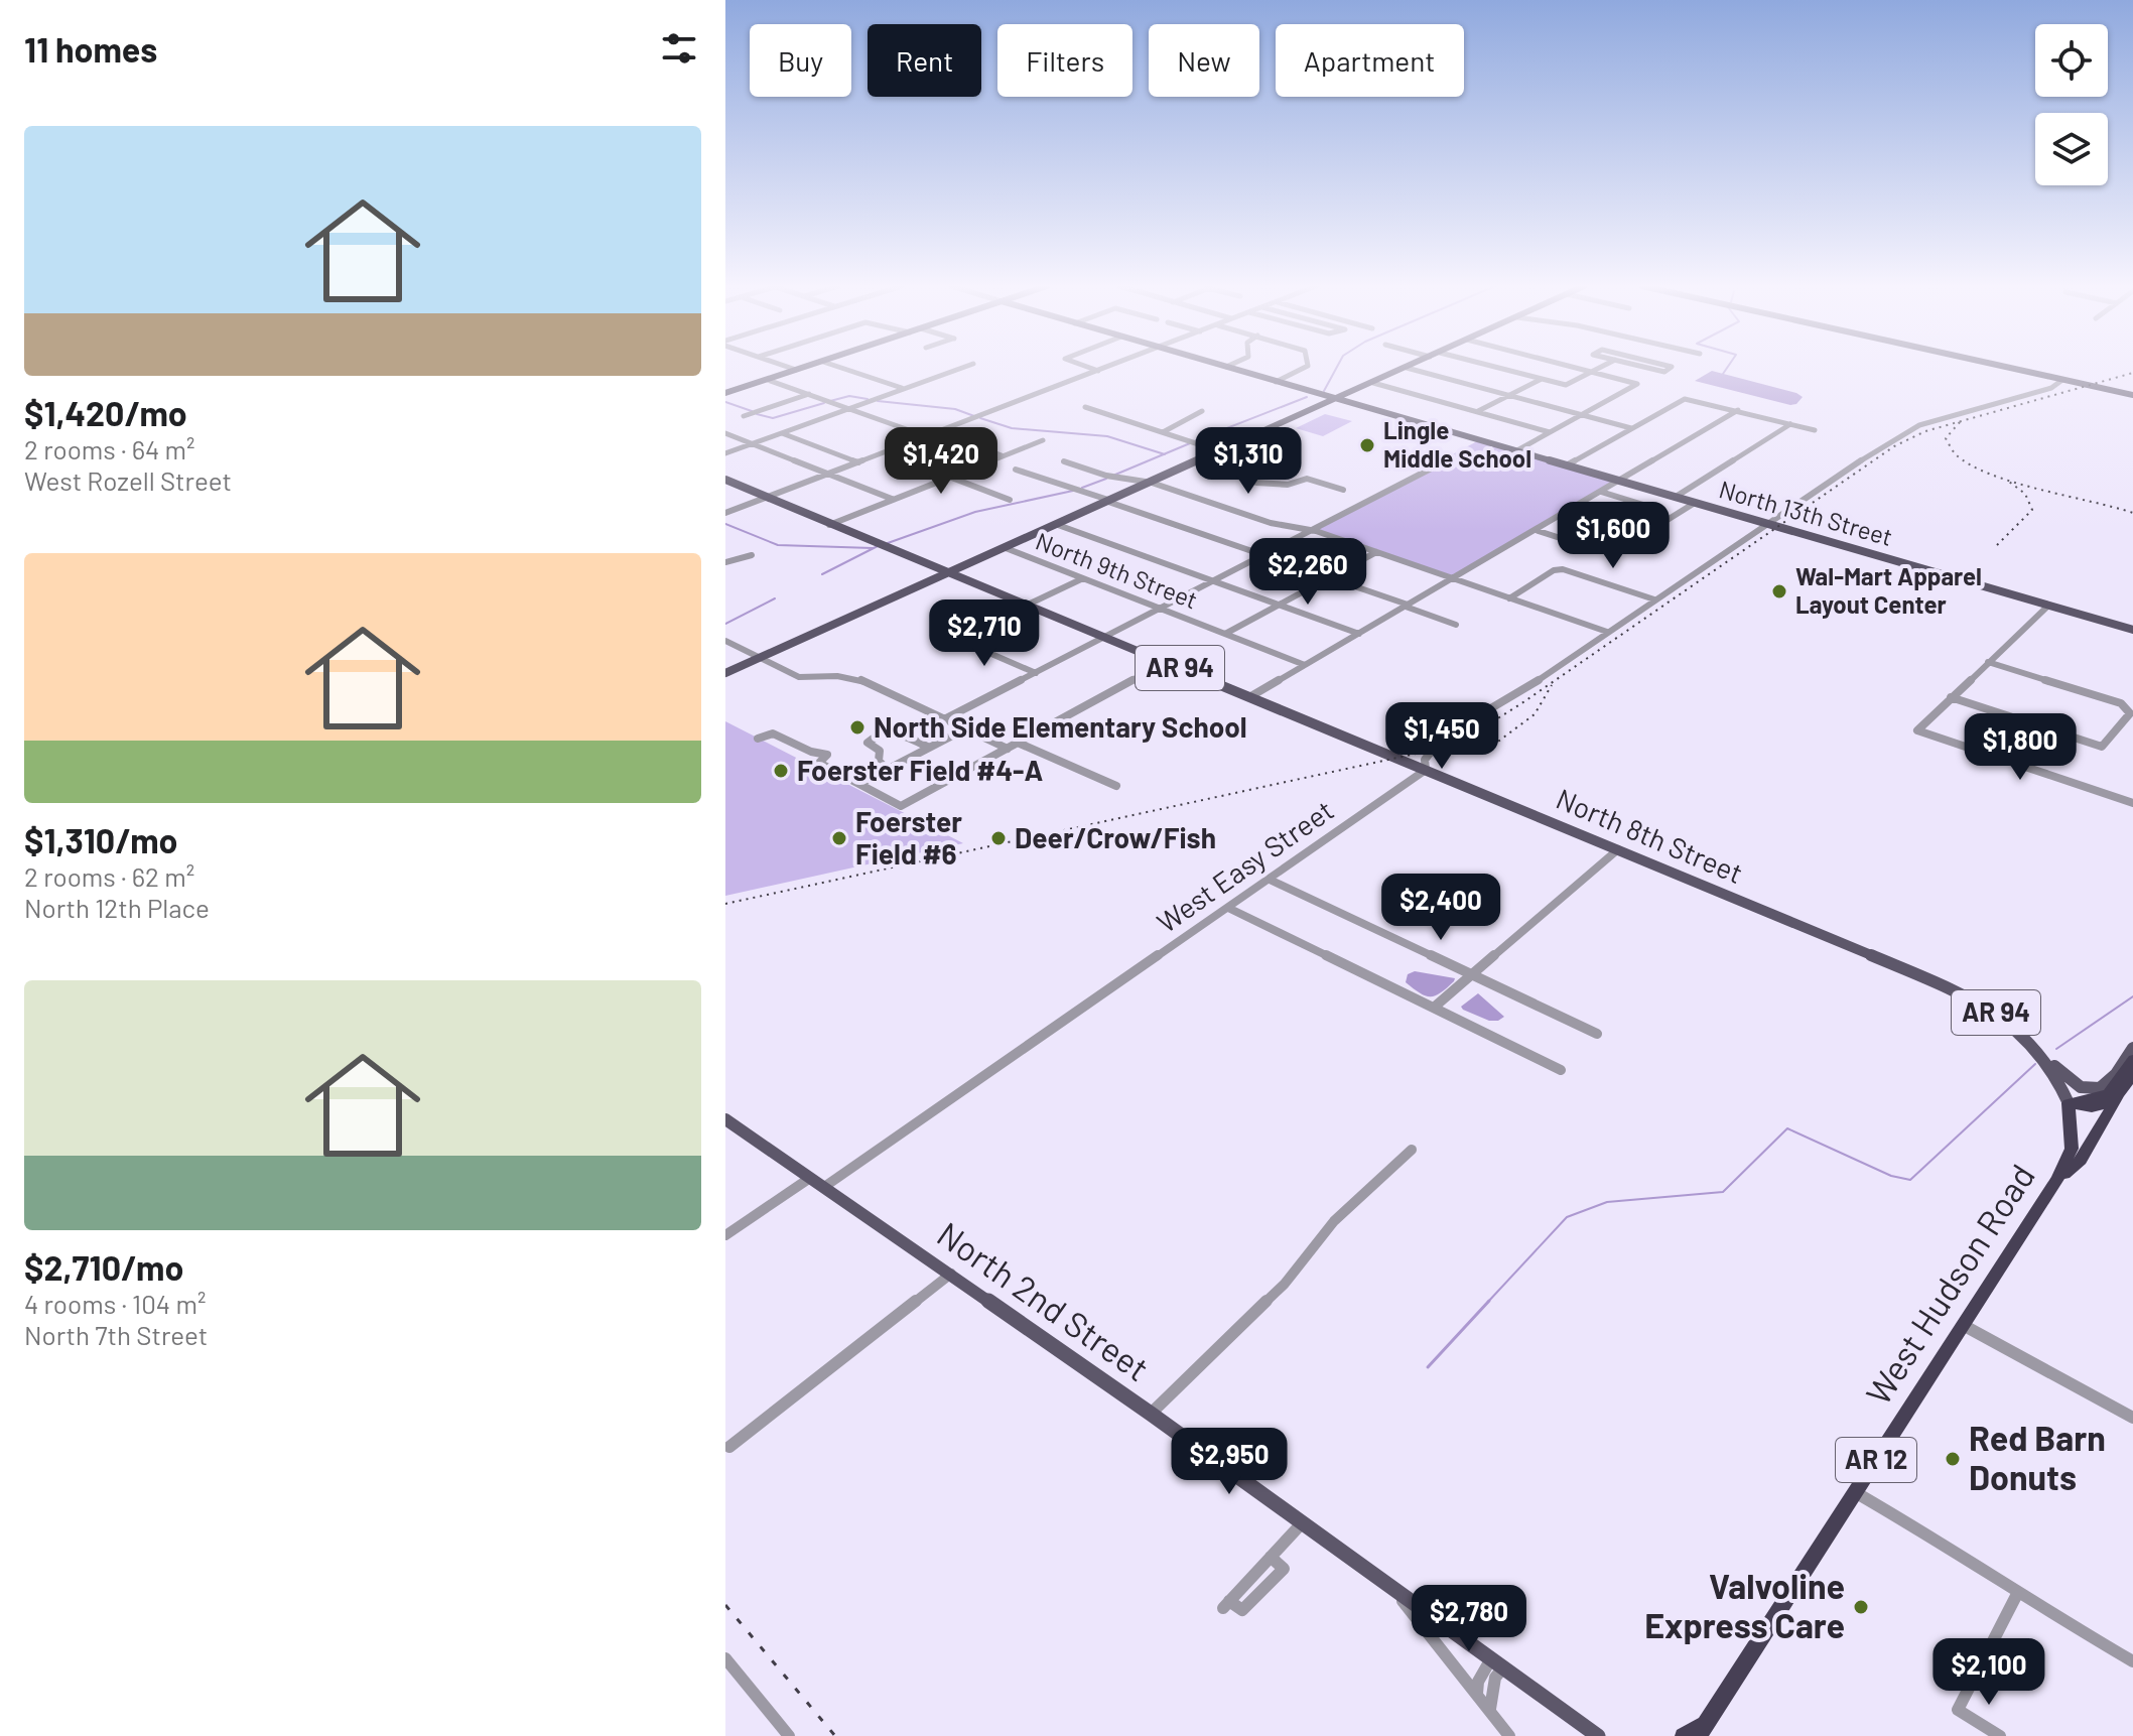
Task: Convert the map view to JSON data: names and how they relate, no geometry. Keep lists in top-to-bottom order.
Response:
{
  "streets": {
    "highway": ["West Hudson Road", "AR 12"],
    "main road": [
      "North 13th Street",
      "AR 94",
      "North 8th Street",
      "North 2nd Street"
    ],
    "street": ["North 9th Street", "West Easy Street"]
  },
  "crossings": [
    ["North 13th Street", "West Easy Street"],
    ["North 8th Street", "West Easy Street"],
    ["North 8th Street", "West Hudson Road"],
    ["West Easy Street", "North 2nd Street"],
    ["West Hudson Road", "AR 12"]
  ],
  "places": [
    "Lingle Middle School",
    "Wal-Mart Apparel Layout Center",
    "North Side Elementary School",
    "Foerster Field #4-A",
    "Foerster Field #6",
    "Deer/Crow/Fish",
    "Red Barn Donuts",
    "Valvoline Express Care"
  ],
  "page": {
    "heading": "11 homes",
    "chip": [
      "Buy",
      "Rent",
      "Filters",
      "New",
      "Apartment"
    ],
    "list": [
      {
        "name": "$1,420/mo",
        "note": "2 rooms · 64 m² · West Rozell Street"
      },
      {
        "name": "$1,310/mo",
        "note": "2 rooms · 62 m² · North 12th Place"
      },
      {
        "name": "$2,710/mo",
        "note": "4 rooms · 104 m² · North 7th Street"
      }
    ],
    "price": [
      "$1,420",
      "$1,310",
      "$1,600",
      "$2,260",
      "$2,710",
      "$1,450",
      "$1,800",
      "$2,400",
      "$2,950",
      "$2,780",
      "$2,100"
    ]
  }
}
